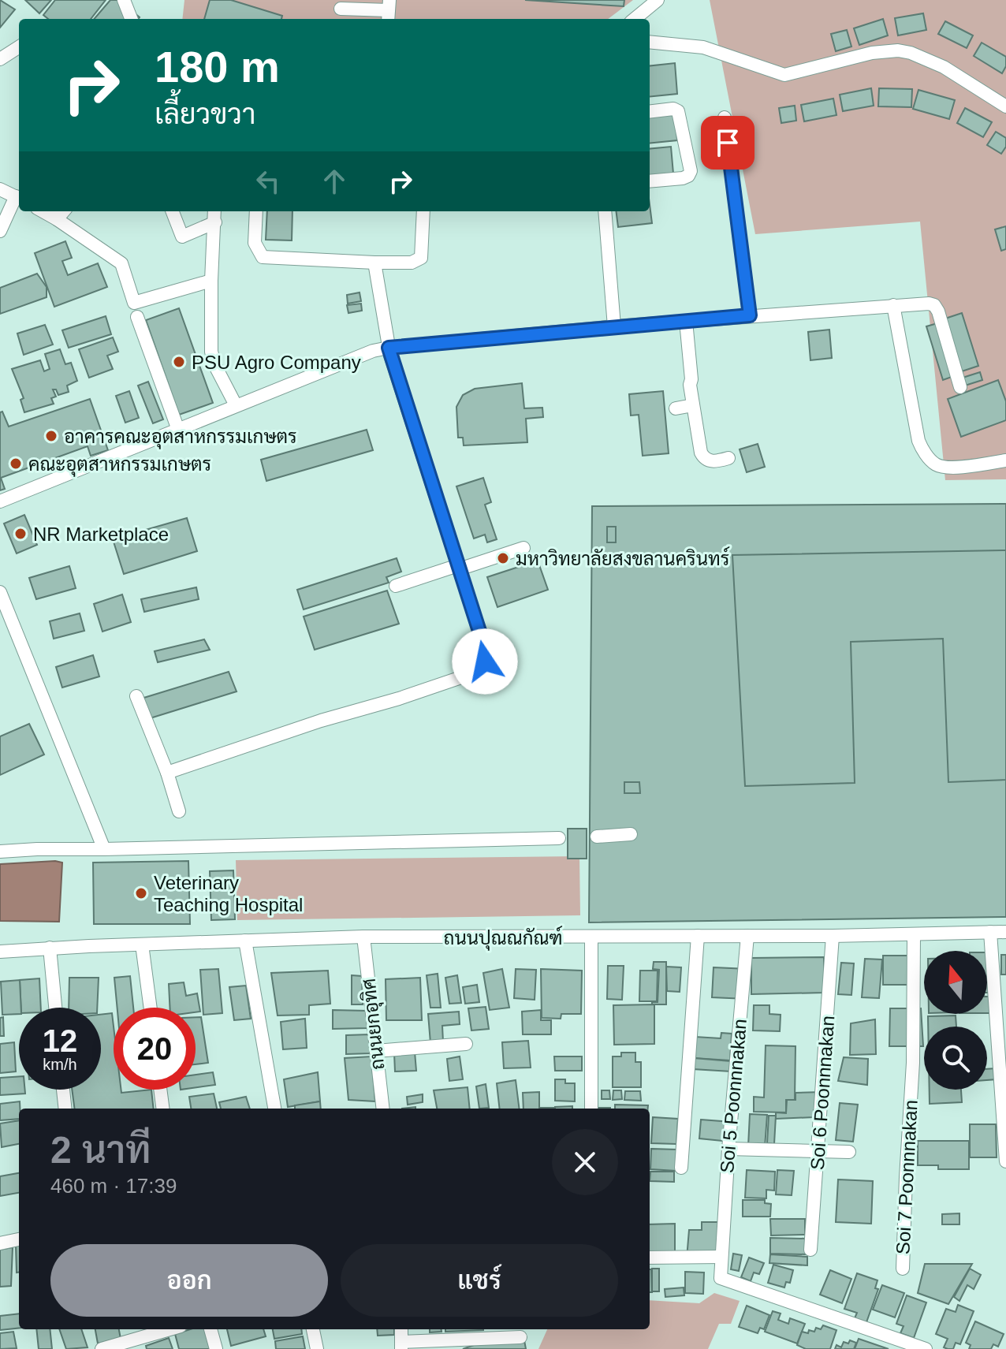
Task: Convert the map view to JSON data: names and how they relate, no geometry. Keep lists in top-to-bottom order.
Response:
{
  "streets": {
    "street": [
      "ถนนปุณณกัณฑ์",
      "ถนนยกอุทิศ",
      "Soi 6 Poonnnakan",
      "Soi 5 Poonnnakan",
      "Soi 7 Poonnnakan"
    ]
  },
  "crossings": [
    ["ถนนปุณณกัณฑ์", "ถนนยกอุทิศ"],
    ["ถนนปุณณกัณฑ์", "Soi 6 Poonnnakan"],
    ["ถนนปุณณกัณฑ์", "Soi 5 Poonnnakan"],
    ["ถนนปุณณกัณฑ์", "Soi 7 Poonnnakan"]
  ],
  "places": [
    "PSU Agro Company",
    "อาคารคณะอุตสาหกรรมเกษตร",
    "คณะอุตสาหกรรมเกษตร",
    "NR Marketplace",
    "มหาวิทยาลัยสงขลานครินทร์",
    "Veterinary Teaching Hospital"
  ],
  "north": "top",
  "page": {
    "turn": ["180 m", "เลี้ยวขวา"],
    "speed": "12 km/h",
    "limit": "20",
    "heading": ["2 นาที", "460 m · 17:39"],
    "buttons": ["ออก", "แชร์"]
  }
}
